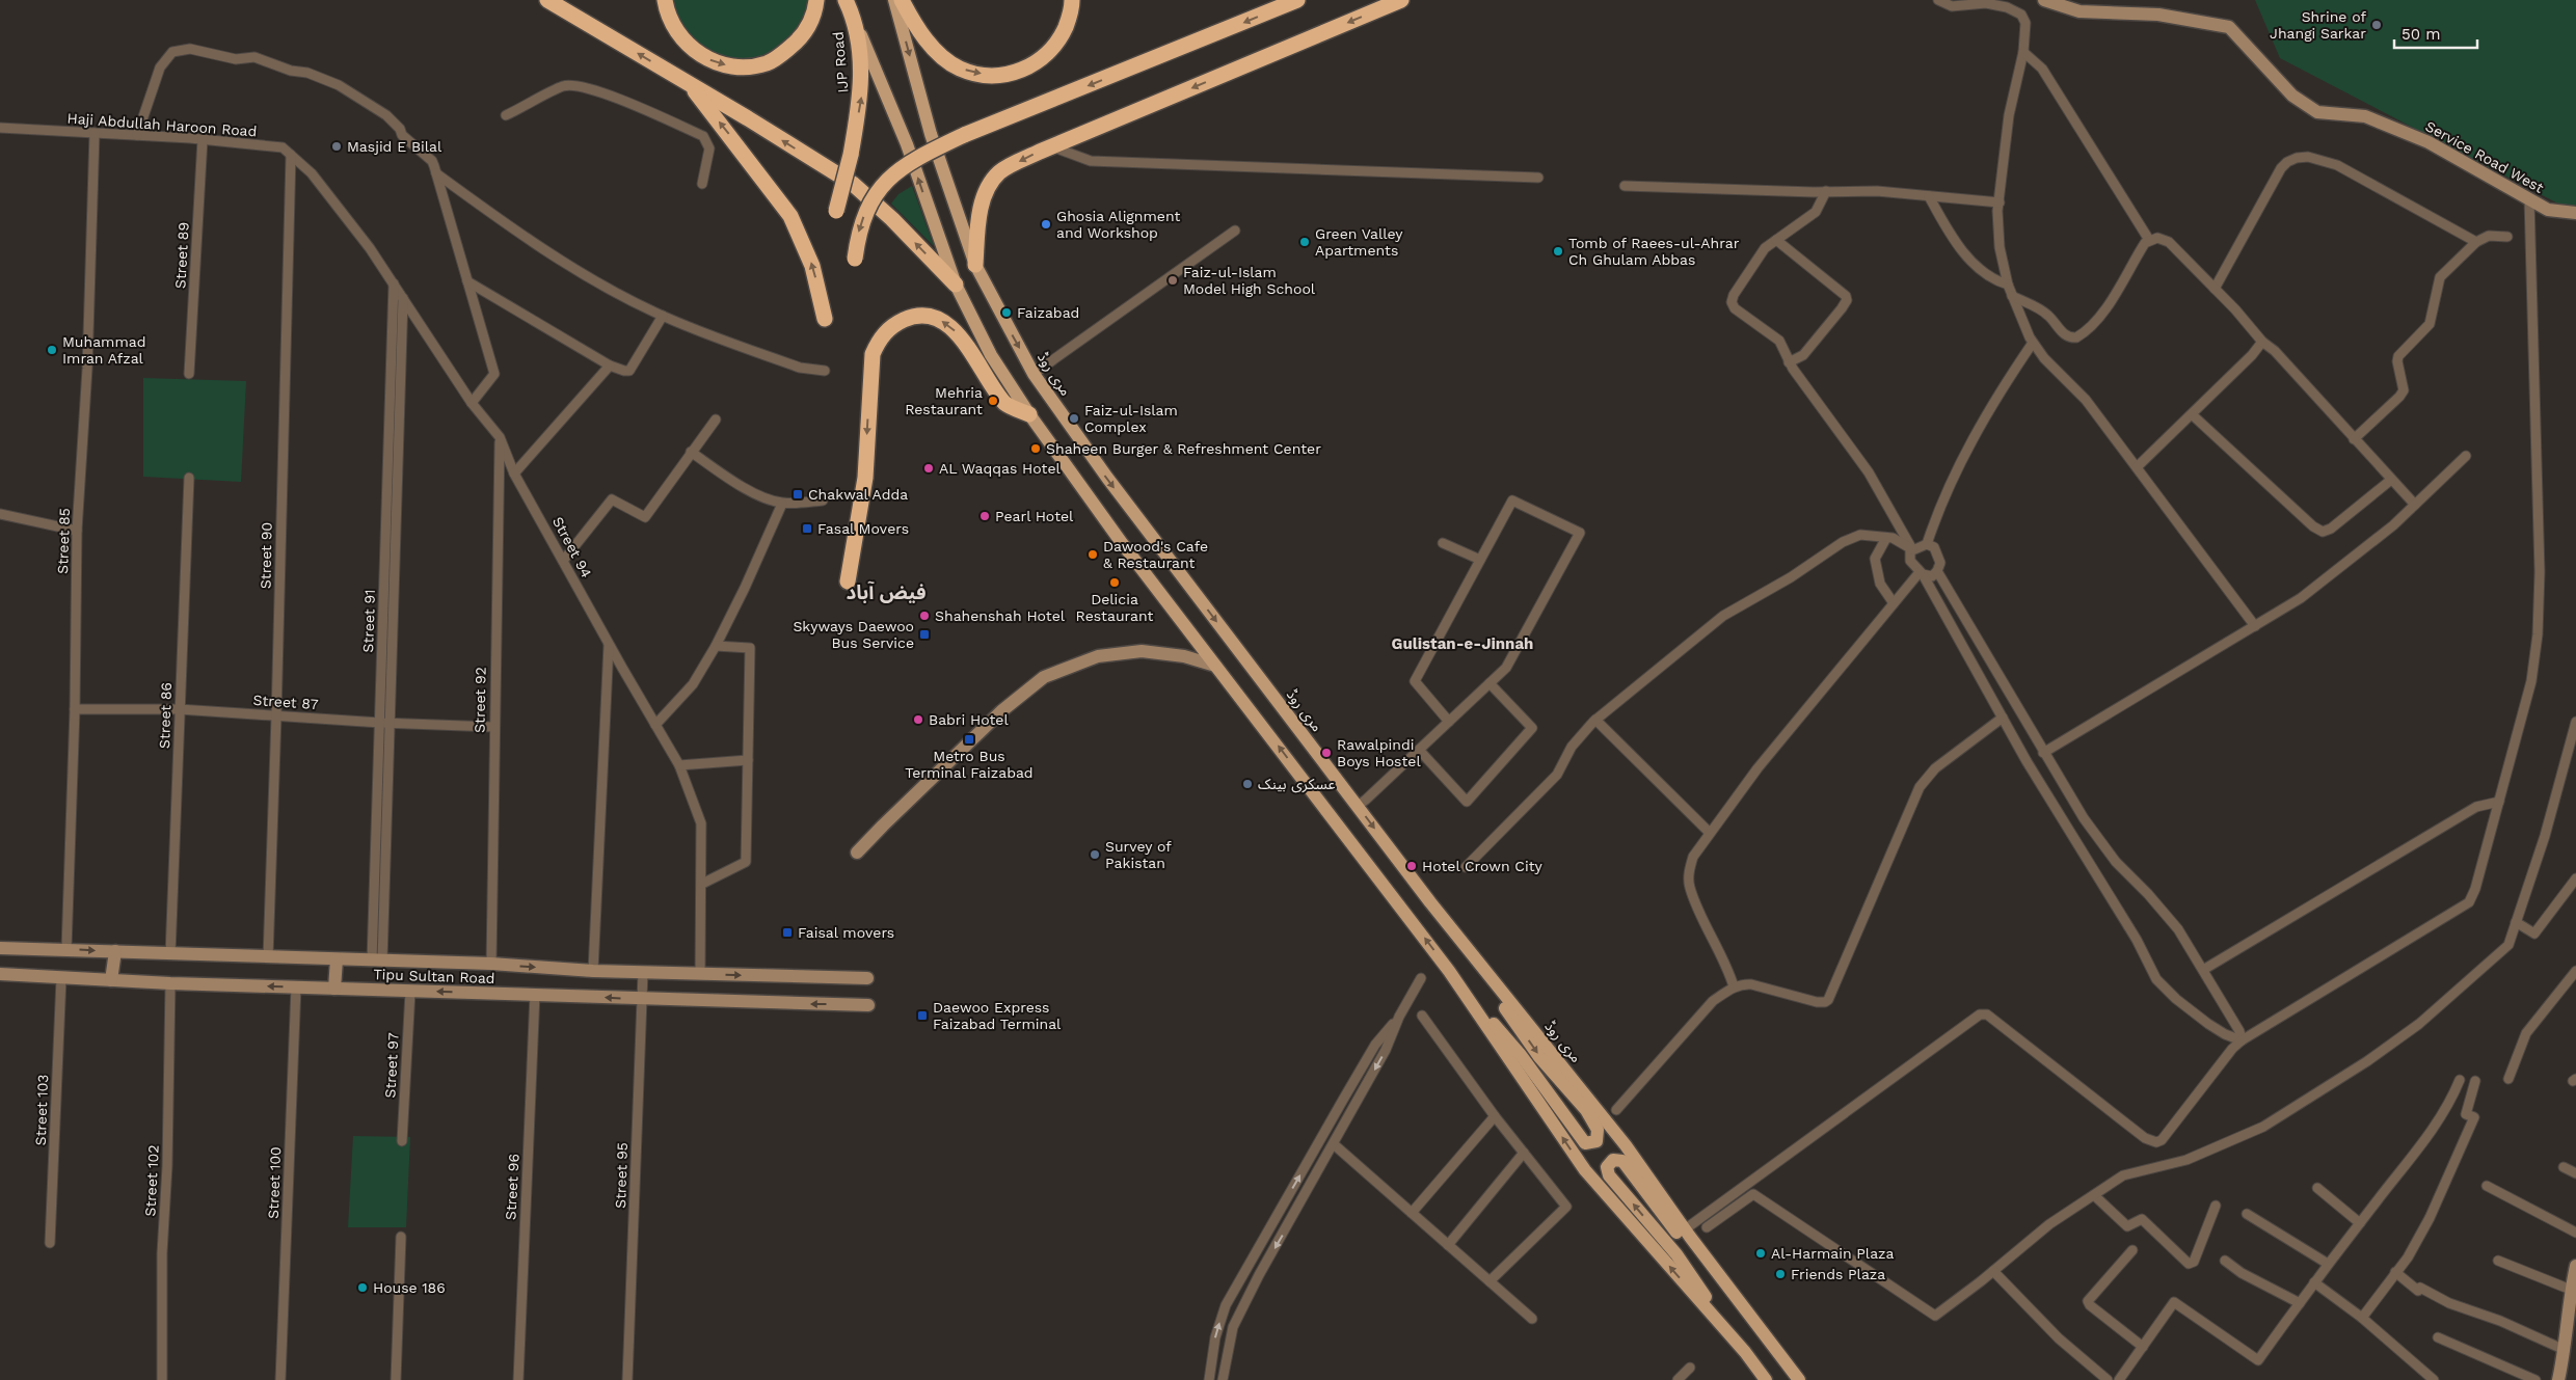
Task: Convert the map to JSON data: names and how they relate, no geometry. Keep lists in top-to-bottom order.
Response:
{
  "streets": {
    "highway": ["IJP Road"],
    "main road": ["مری روڈ"],
    "street": [
      "Haji Abdullah Haroon Road",
      "Service Road West",
      "Street 89",
      "Street 85",
      "Street 94",
      "Street 90",
      "Street 91",
      "Street 92",
      "Street 87",
      "Street 86",
      "Tipu Sultan Road",
      "Street 97",
      "Street 103",
      "Street 95",
      "Street 102",
      "Street 100",
      "Street 96"
    ]
  },
  "crossings": [
    ["Haji Abdullah Haroon Road", "Street 89"],
    ["Haji Abdullah Haroon Road", "Street 85"],
    ["Haji Abdullah Haroon Road", "Street 94"],
    ["Haji Abdullah Haroon Road", "Street 90"],
    ["Street 85", "Street 87"],
    ["Street 85", "Tipu Sultan Road"],
    ["Street 94", "Street 91"],
    ["Street 94", "Street 92"],
    ["Street 94", "Tipu Sultan Road"],
    ["Street 90", "Street 87"],
    ["Street 90", "Tipu Sultan Road"],
    ["Street 91", "Street 87"],
    ["Street 91", "Tipu Sultan Road"],
    ["Street 92", "Street 87"],
    ["Street 92", "Tipu Sultan Road"],
    ["Street 87", "Street 86"],
    ["Street 86", "Tipu Sultan Road"],
    ["Tipu Sultan Road", "Street 97"],
    ["Tipu Sultan Road", "Street 103"],
    ["Tipu Sultan Road", "Street 95"],
    ["Tipu Sultan Road", "Street 102"],
    ["Tipu Sultan Road", "Street 100"],
    ["Tipu Sultan Road", "Street 96"]
  ],
  "one_way": ["IJP Road"],
  "districts": ["فیض آباد", "Gulistan-e-Jinnah"],
  "places": {
    "other": [
      "Shrine of Jhangi Sarkar",
      "Masjid E Bilal",
      "Ghosia Alignment and Workshop",
      "Green Valley Apartments",
      "Tomb of Raees-ul-Ahrar Ch Ghulam Abbas",
      "Faiz-ul-Islam Model High School",
      "Faizabad",
      "Muhammad Imran Afzal",
      "Mehria Restaurant",
      "Faiz-ul-Islam Complex",
      "Shaheen Burger & Refreshment Center",
      "AL Waqqas Hotel",
      "Pearl Hotel",
      "Dawood's Cafe & Restaurant",
      "Delicia Restaurant",
      "Shahenshah Hotel",
      "Babri Hotel",
      "Rawalpindi Boys Hostel",
      "عسکری بینک",
      "Survey of Pakistan",
      "Hotel Crown City",
      "Al-Harmain Plaza",
      "Friends Plaza",
      "House 186"
    ],
    "transit": [
      "Chakwal Adda",
      "Fasal Movers",
      "Skyways Daewoo Bus Service",
      "Metro Bus Terminal Faizabad",
      "Faisal movers",
      "Daewoo Express Faizabad Terminal"
    ]
  },
  "scale_bar": "50 m"
}
